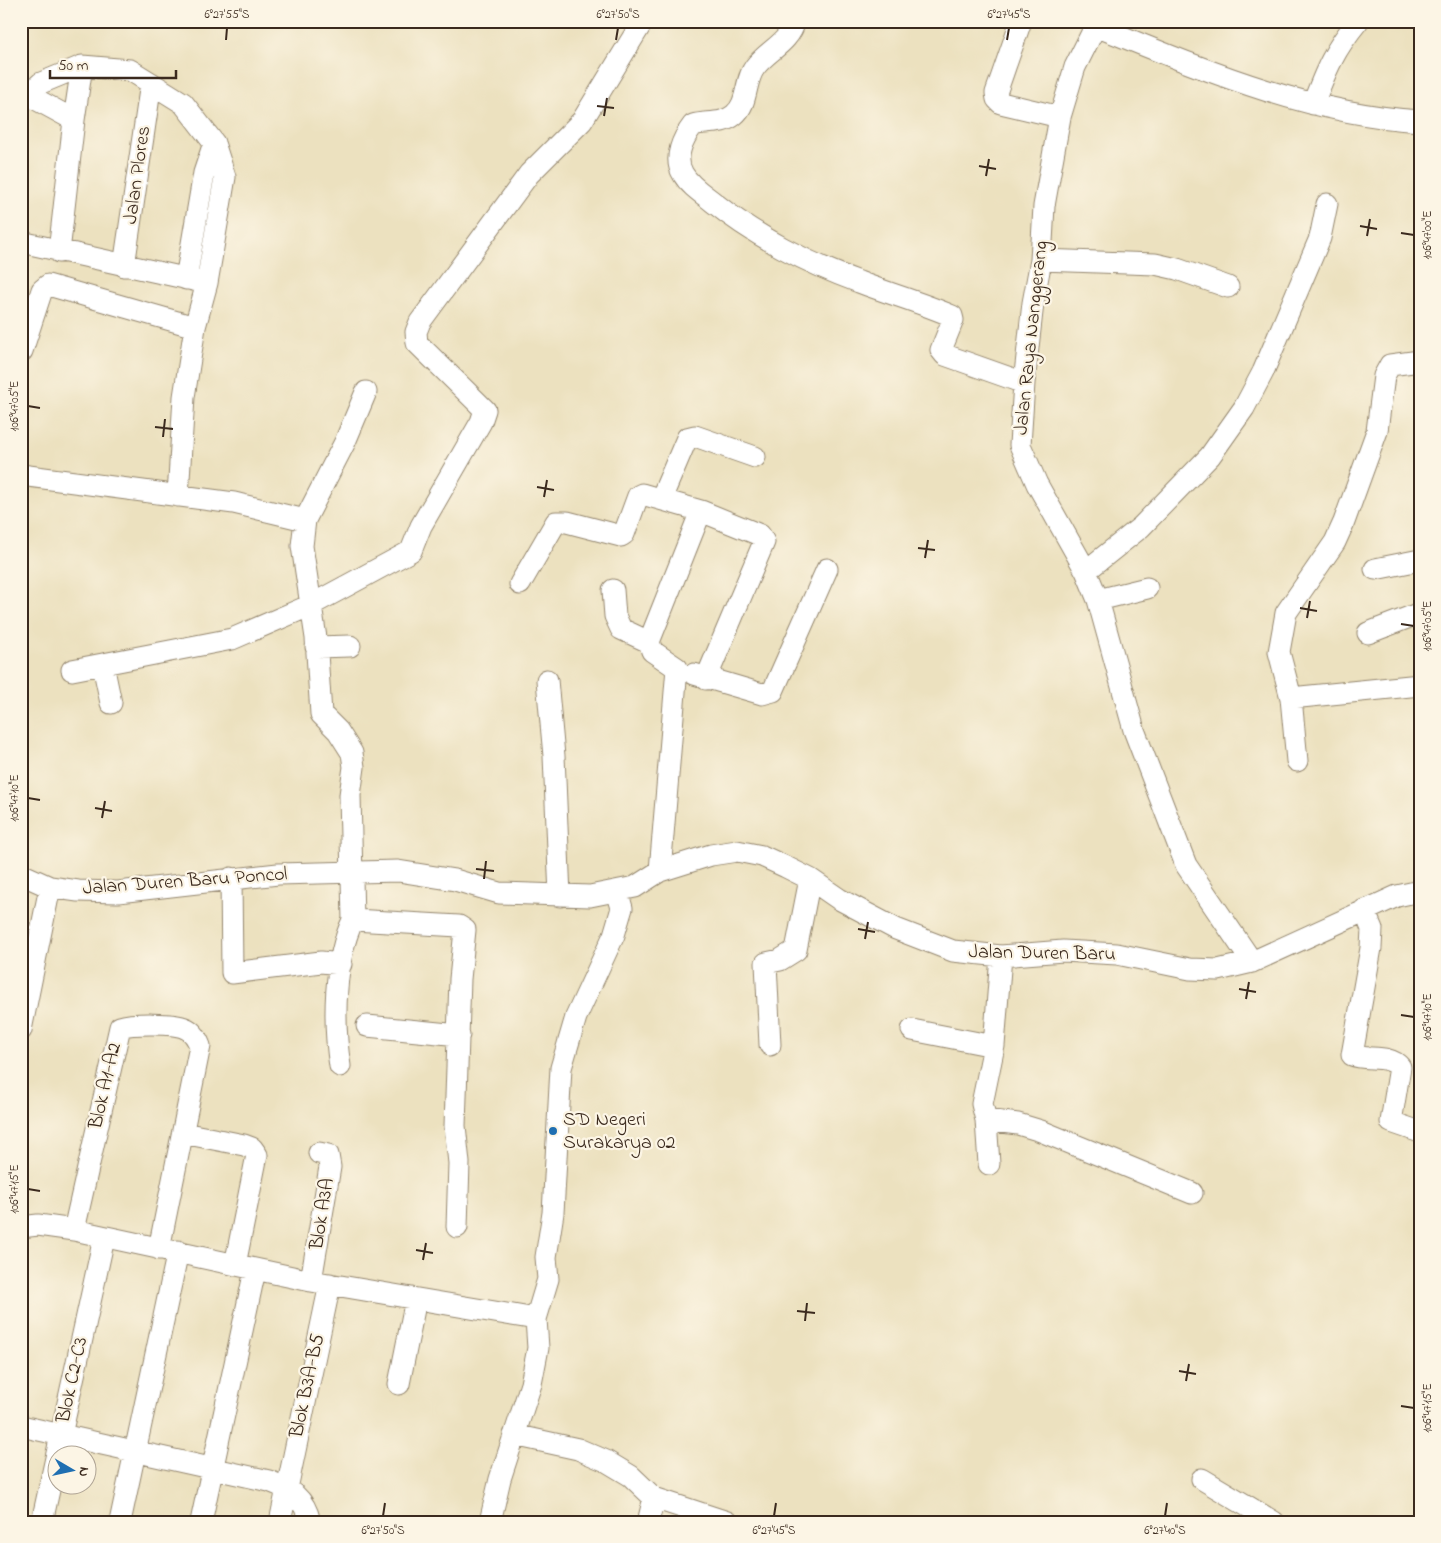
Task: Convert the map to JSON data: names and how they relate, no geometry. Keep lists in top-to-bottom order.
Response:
{
  "streets": {
    "street": [
      "Jalan Plores",
      "Jalan Raya Nanggerang",
      "Jalan Duren Baru Poncol",
      "Jalan Duren Baru",
      "Blok A1-A2",
      "Blok A3A",
      "Blok C2-C3",
      "Blok B3A-B5"
    ]
  },
  "crossings": [
    ["Jalan Raya Nanggerang", "Jalan Duren Baru"],
    ["Jalan Duren Baru Poncol", "Jalan Duren Baru"],
    ["Blok A3A", "Blok B3A-B5"]
  ],
  "places": ["SD Negeri Surakarya 02"],
  "scale_bar": "50 m",
  "north": "right",
  "coordinates": [
    "6°27'55\"S",
    "6°27'50\"S",
    "6°27'45\"S",
    "106°47'00\"E",
    "106°47'05\"E",
    "106°47'10\"E",
    "106°47'15\"E",
    "6°27'40\"S"
  ]
}
